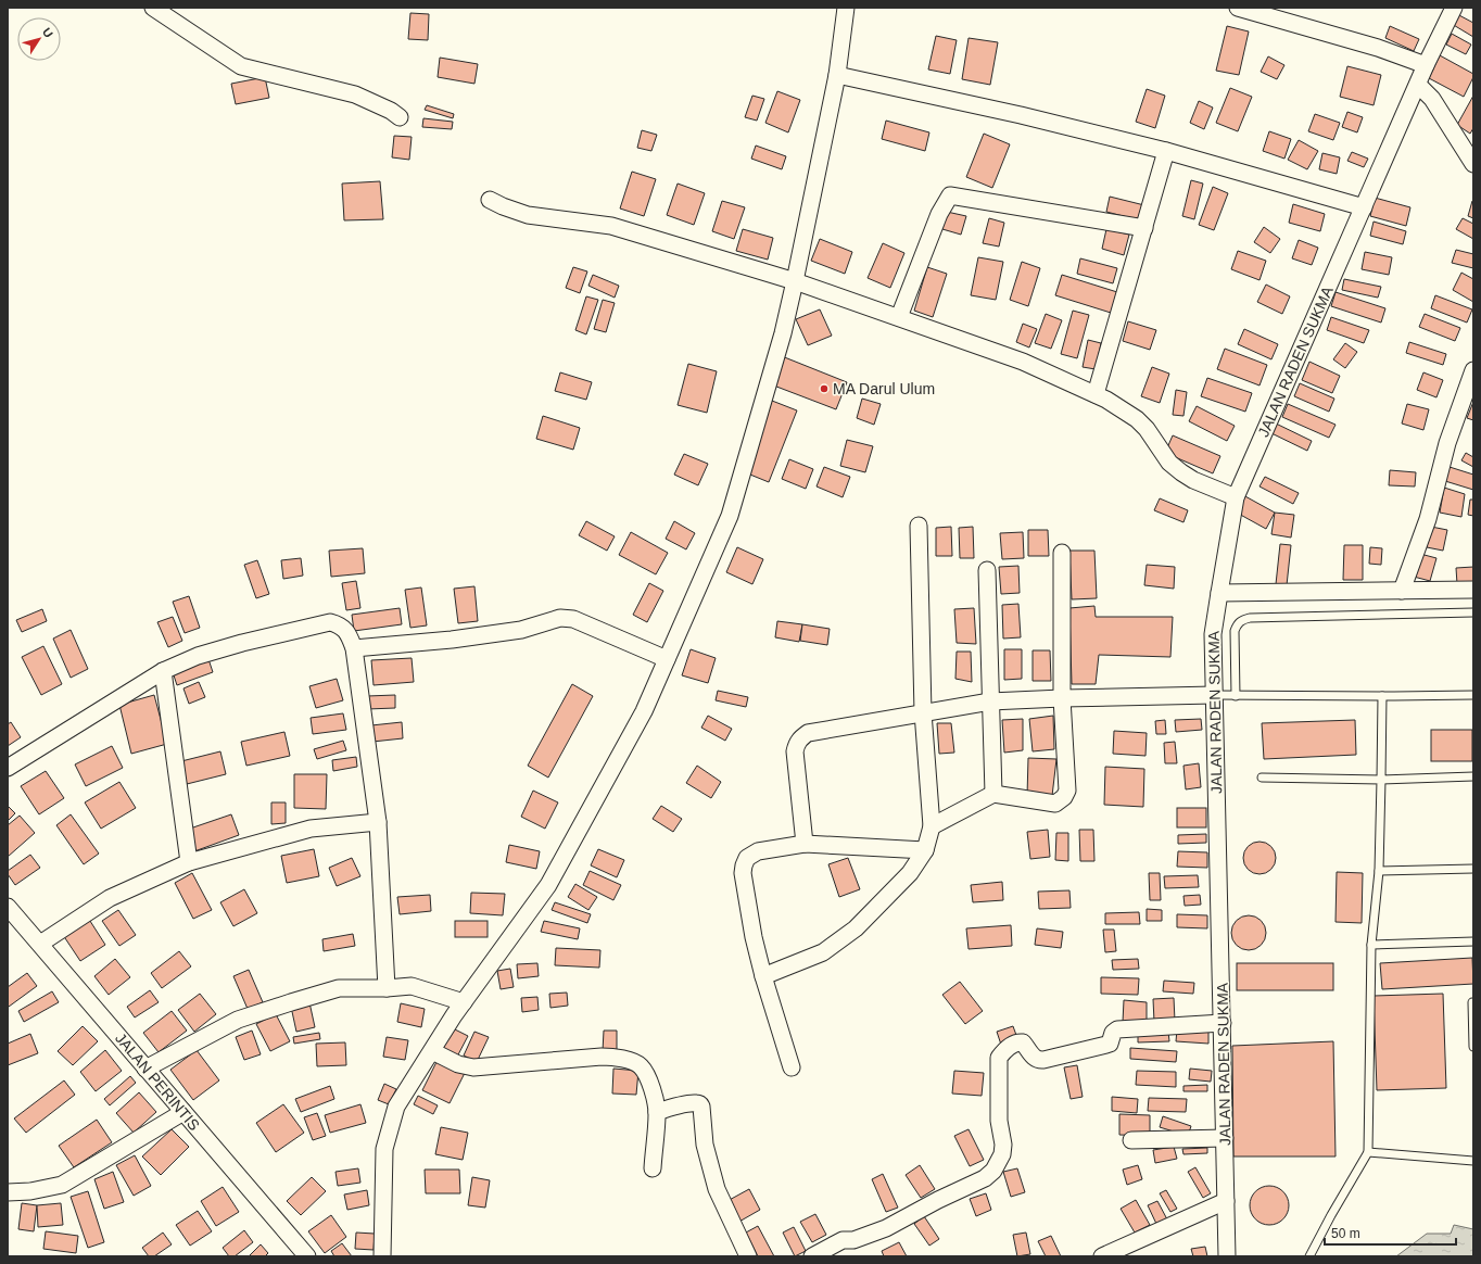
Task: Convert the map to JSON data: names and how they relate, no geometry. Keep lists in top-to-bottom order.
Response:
{
  "streets": {
    "street": ["JALAN RADEN SUKMA", "JALAN PERINTIS"]
  },
  "places": ["MA Darul Ulum"],
  "scale_bar": "50 m",
  "north": "top right"
}
